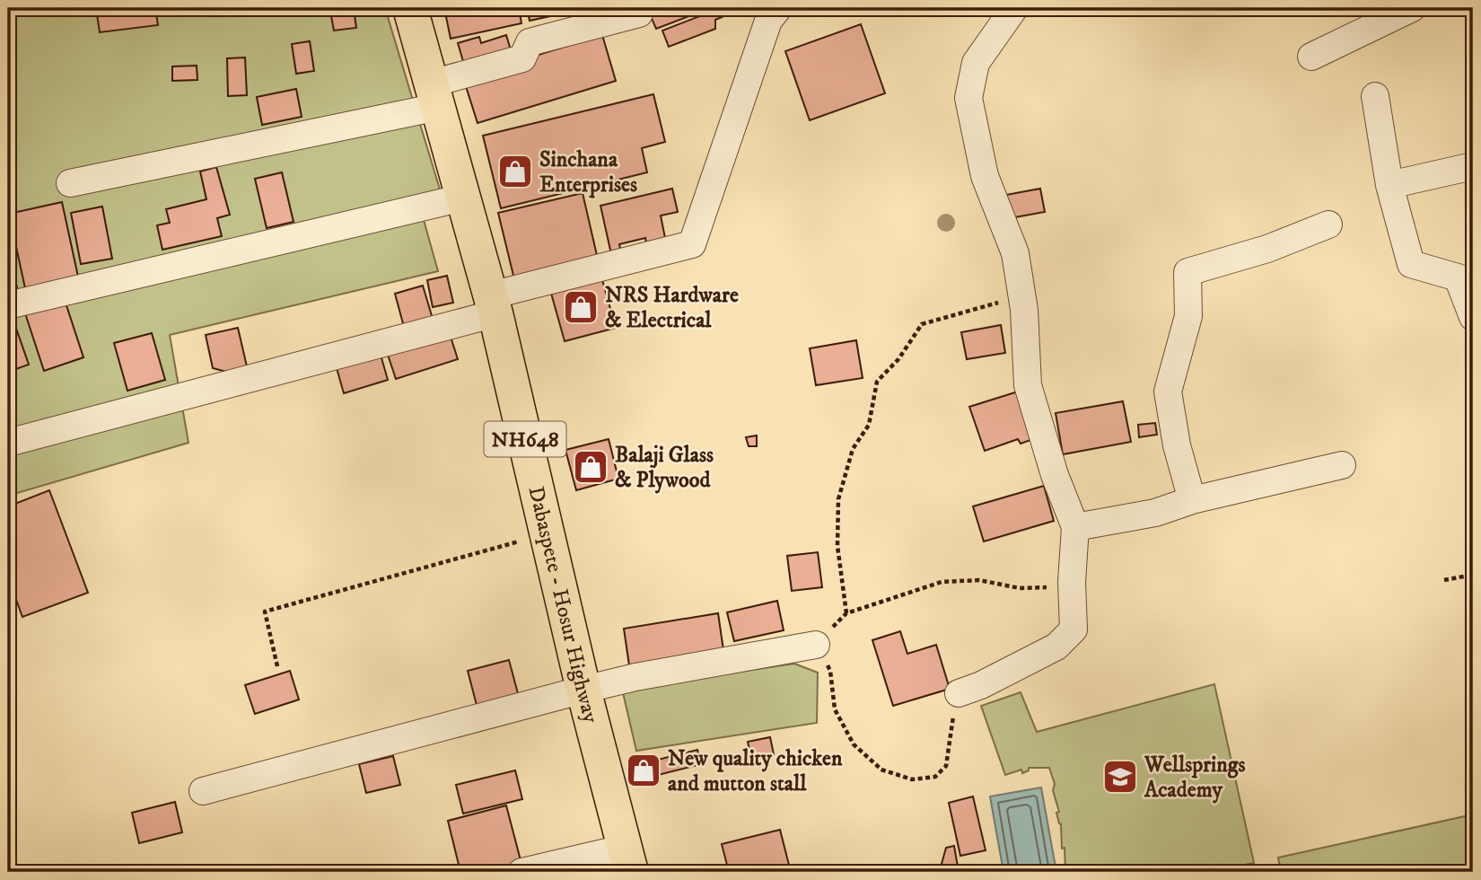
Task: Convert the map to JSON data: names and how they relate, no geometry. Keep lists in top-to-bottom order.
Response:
{
  "streets": {
    "highway": ["NH648", "Dabaspete - Hosur Highway"]
  },
  "places": {
    "shop": [
      "Sinchana Enterprises",
      "NRS Hardware & Electrical",
      "Balaji Glass & Plywood",
      "New quality chicken and mutton stall"
    ],
    "school or university": ["Wellsprings Academy"]
  }
}
